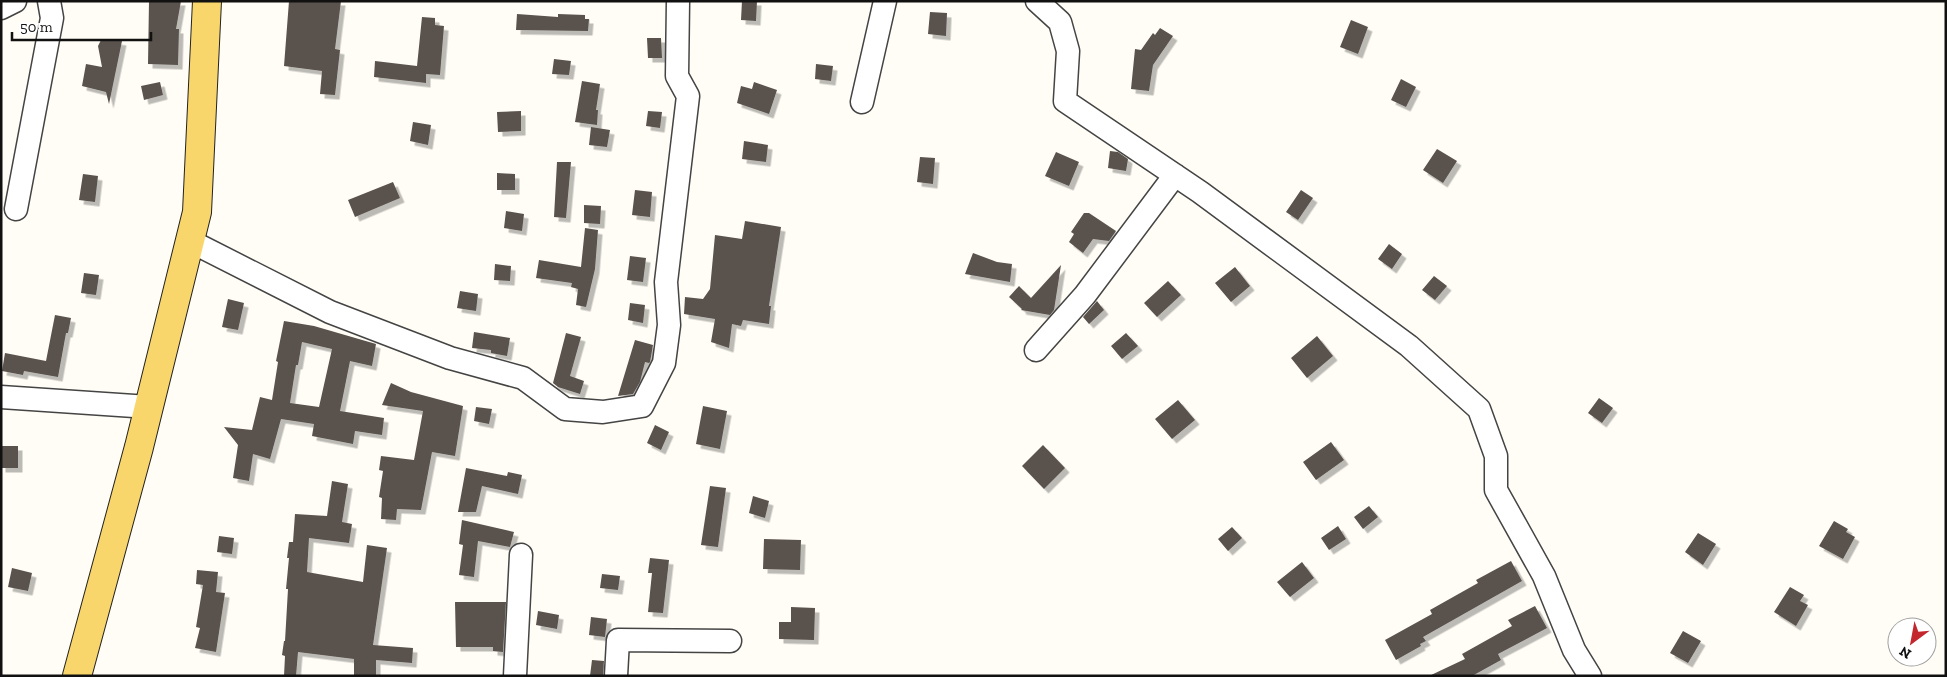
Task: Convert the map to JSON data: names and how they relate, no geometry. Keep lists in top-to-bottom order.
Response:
{
  "scale_bar": "50 m",
  "north": "bottom left"
}
